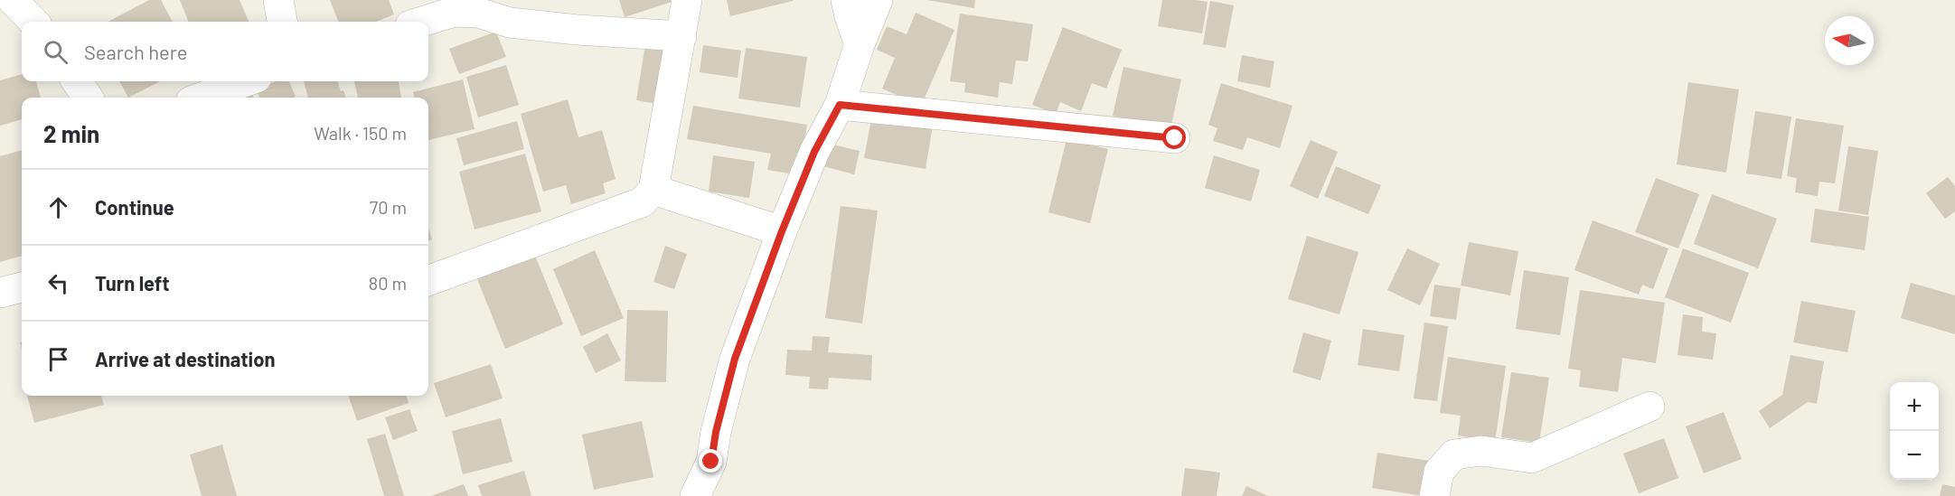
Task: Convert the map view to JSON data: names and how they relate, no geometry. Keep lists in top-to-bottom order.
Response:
{
  "north": "left",
  "page": {
    "search": "Search here",
    "heading": ["2 min", "Walk · 150 m"],
    "list": [
      ["Continue", "70 m"],
      ["Turn left", "80 m"],
      "Arrive at destination"
    ],
    "map_buttons": ["+", "−"]
  }
}
